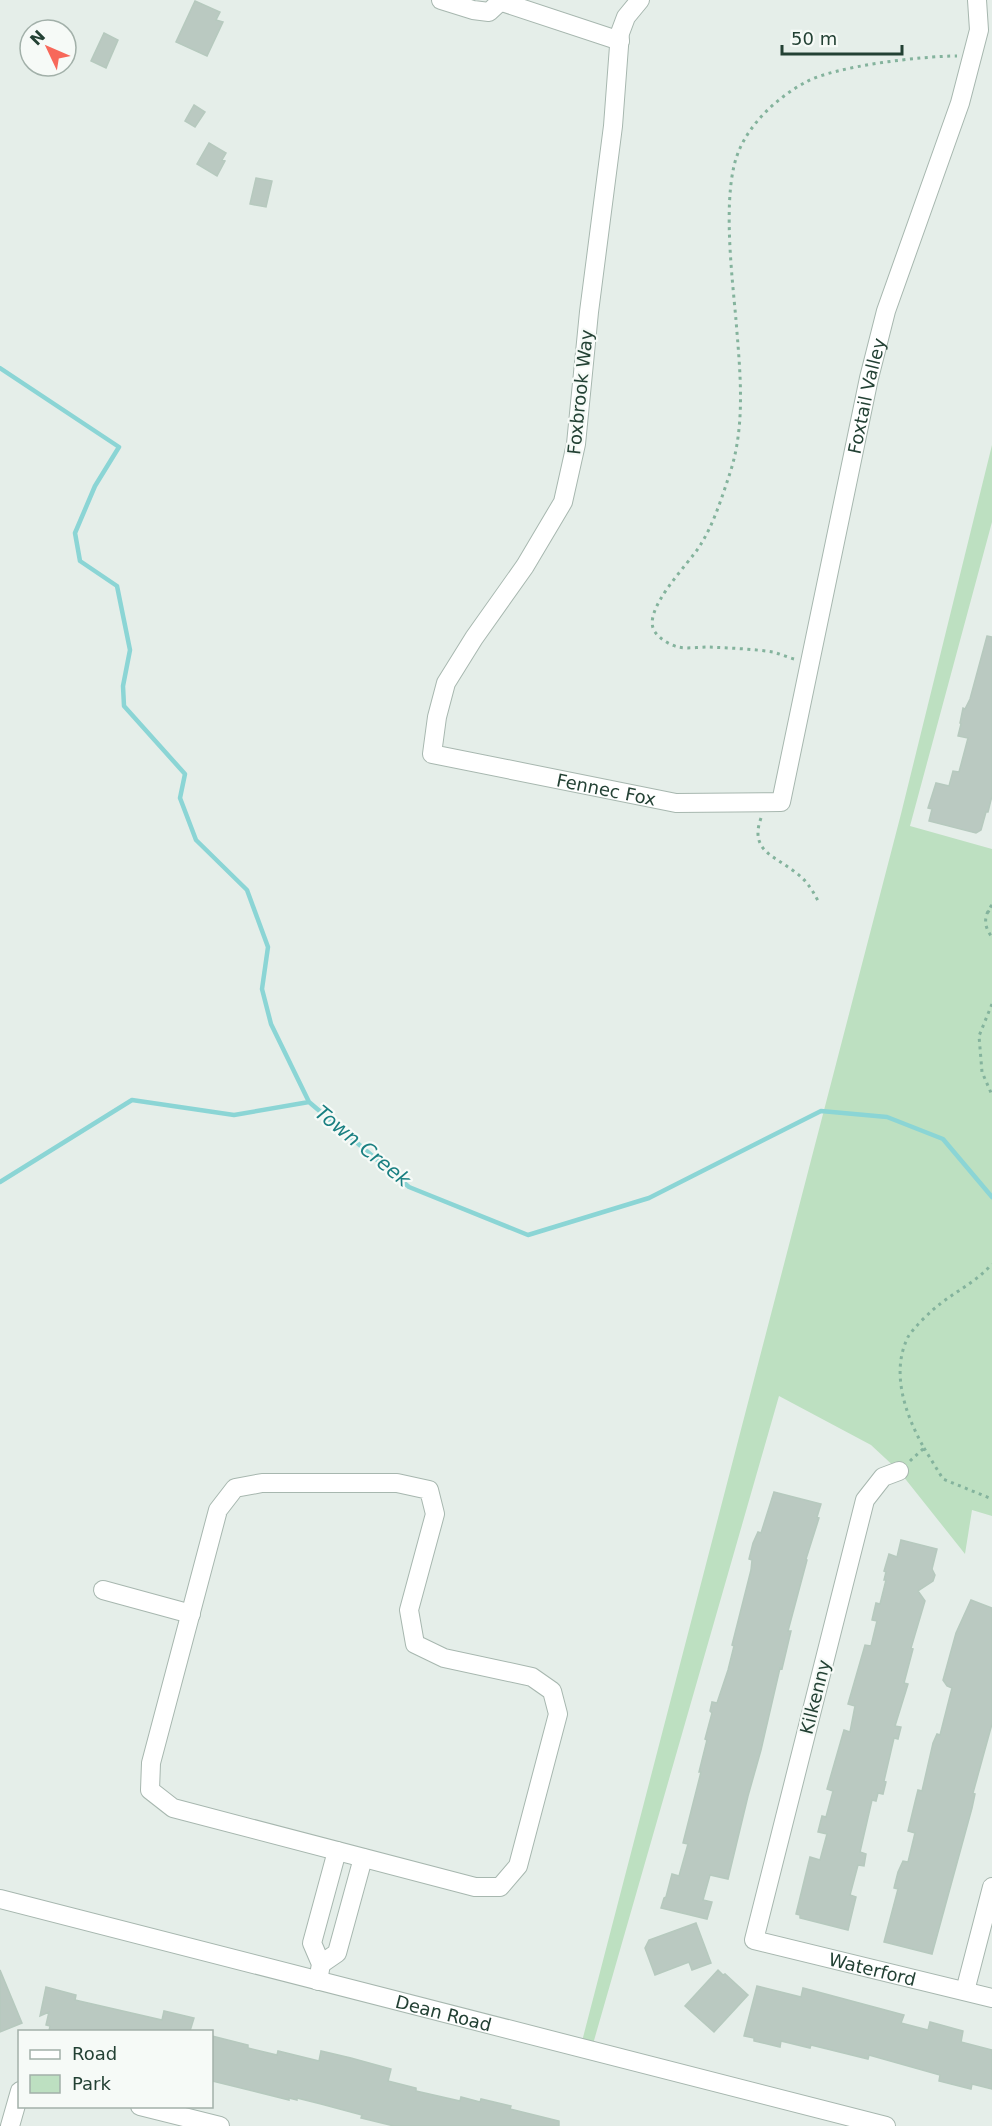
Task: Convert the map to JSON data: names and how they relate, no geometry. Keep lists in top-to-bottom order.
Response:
{
  "streets": {
    "street": [
      "Foxbrook Way",
      "Foxtail Valley",
      "Fennec Fox",
      "Kilkenny",
      "Waterford",
      "Dean Road"
    ]
  },
  "crossings": [
    ["Foxbrook Way", "Fennec Fox"],
    ["Foxtail Valley", "Fennec Fox"],
    ["Kilkenny", "Waterford"]
  ],
  "water": ["Town Creek"],
  "legend": ["Road", "Park"],
  "scale_bar": "50 m",
  "north": "top left"
}
